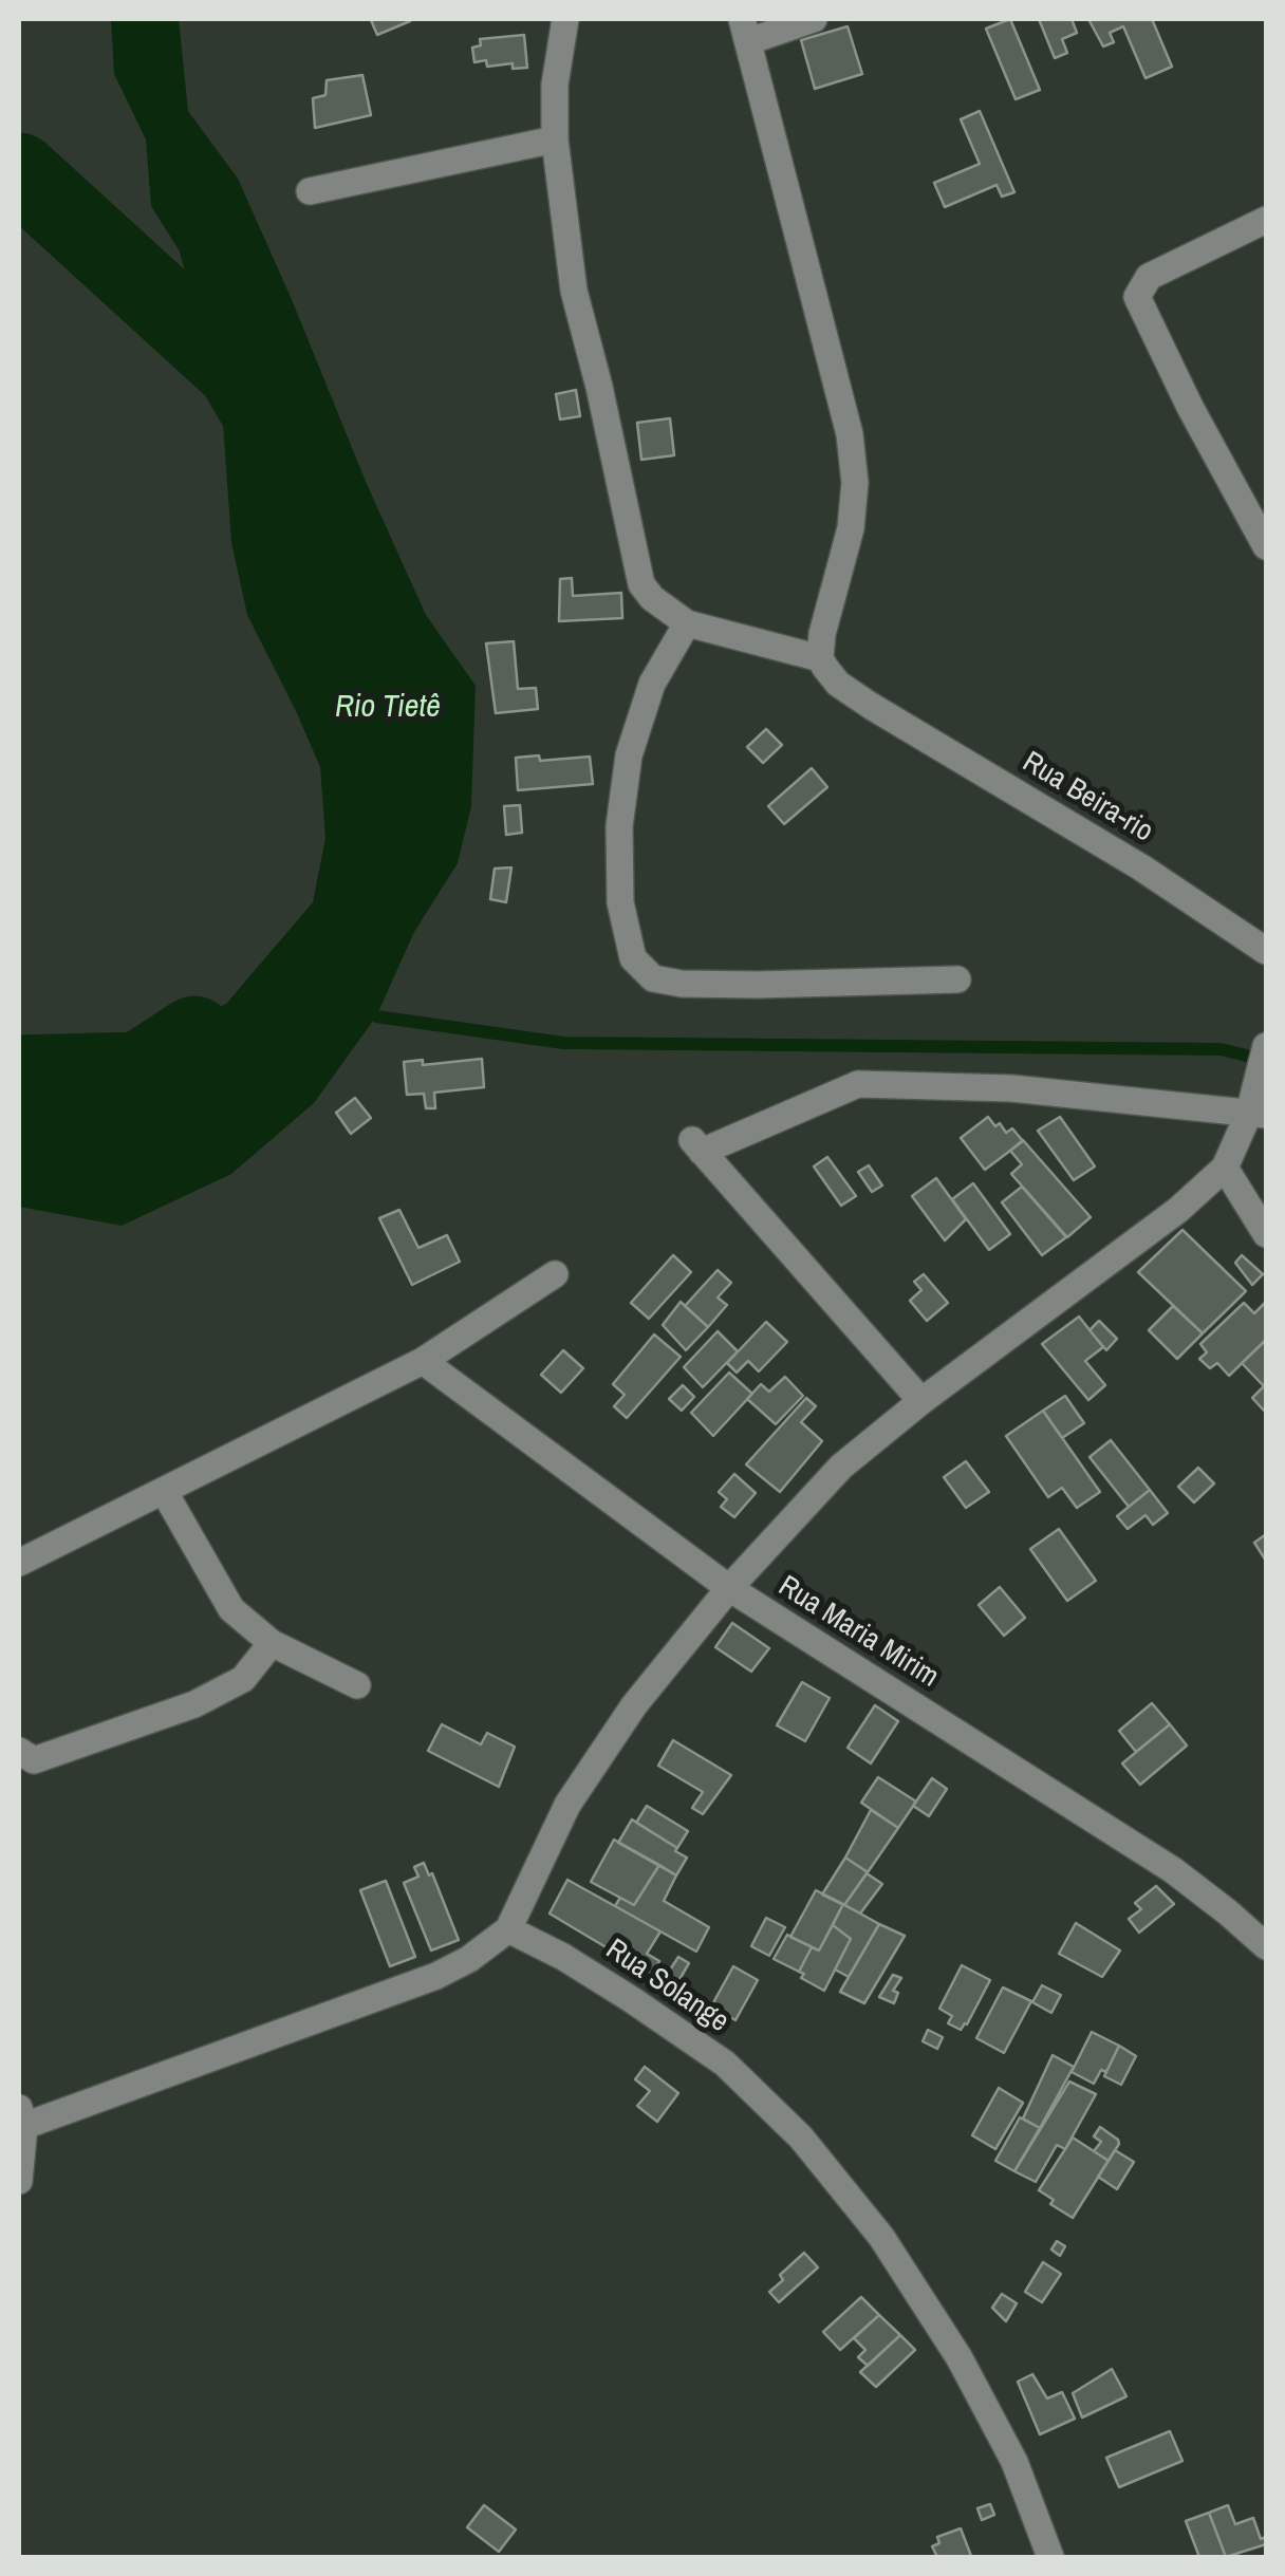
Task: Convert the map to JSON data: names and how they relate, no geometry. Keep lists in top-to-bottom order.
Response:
{
  "streets": {
    "street": ["Rua Beira-rio", "Rua Maria Mirim", "Rua Solange"]
  },
  "water": ["Rio Tietê"]
}
